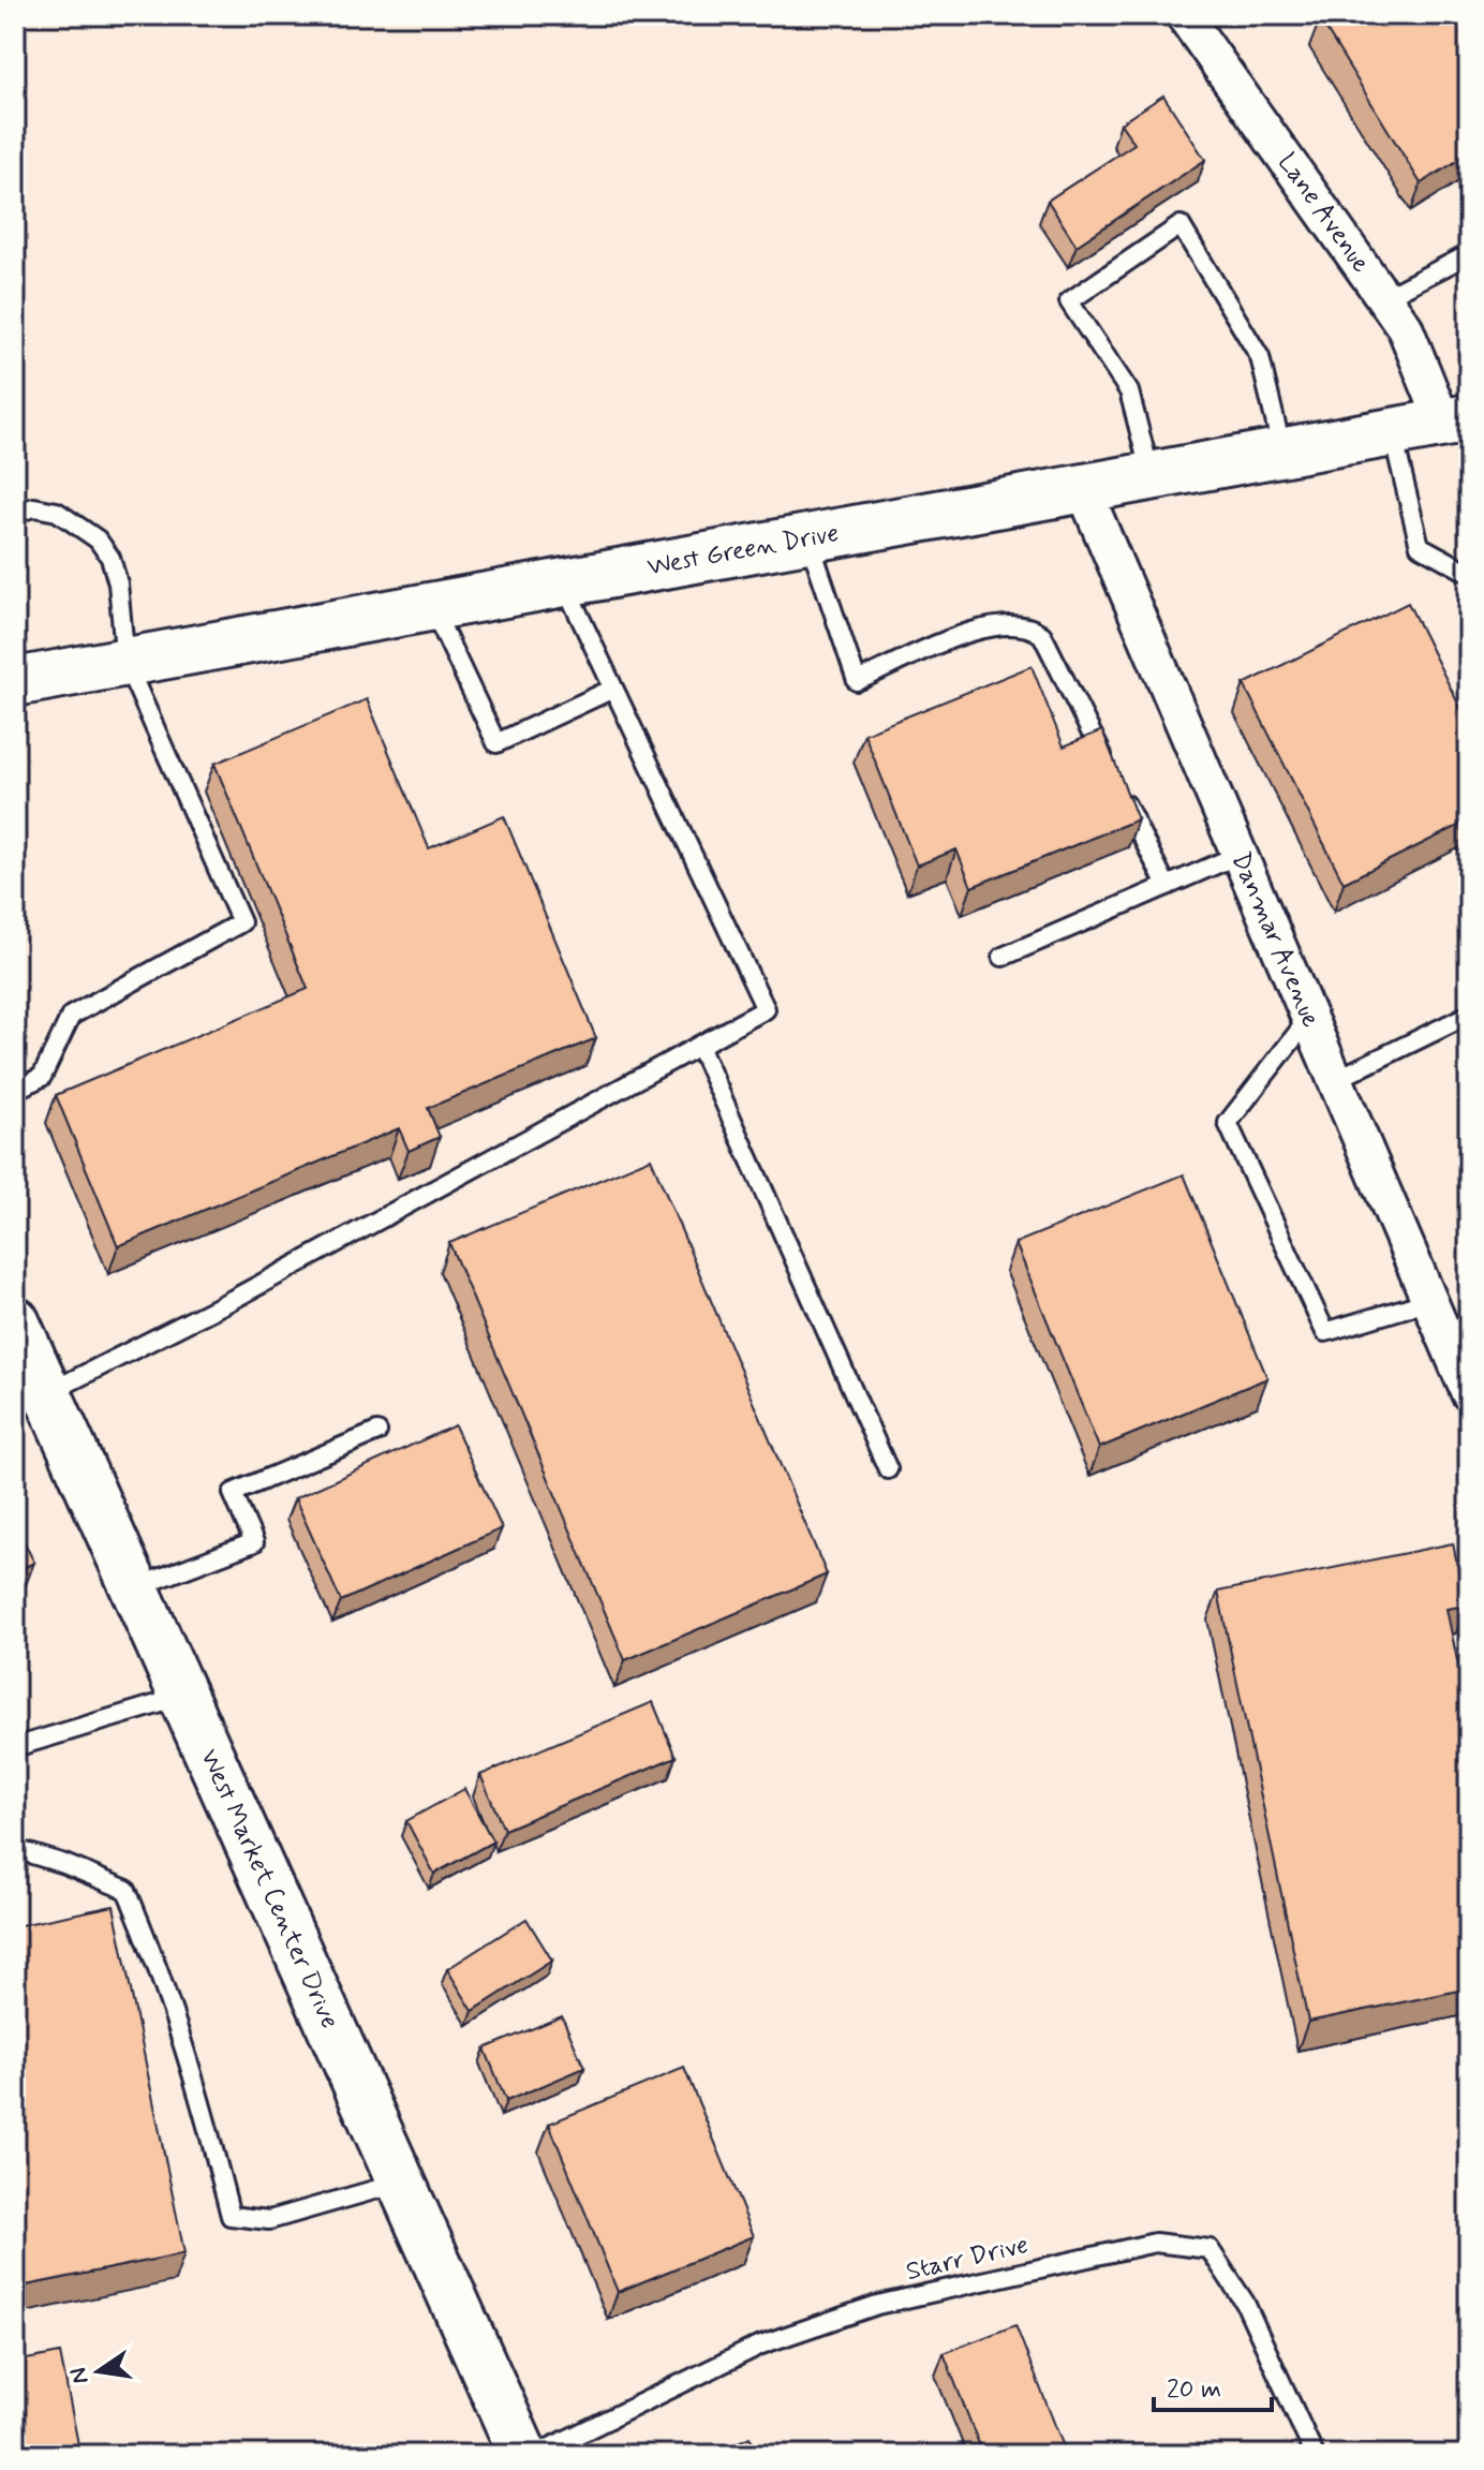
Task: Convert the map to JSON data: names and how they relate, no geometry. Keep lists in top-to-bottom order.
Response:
{
  "streets": {
    "main road": ["West Green Drive", "West Market Center Drive"],
    "street": ["Lane Avenue", "Danmar Avenue"],
    "lane": ["Starr Drive"]
  },
  "crossings": [
    ["Lane Avenue", "West Green Drive"],
    ["West Green Drive", "Danmar Avenue"]
  ],
  "scale_bar": "20 m",
  "north": "left"
}
